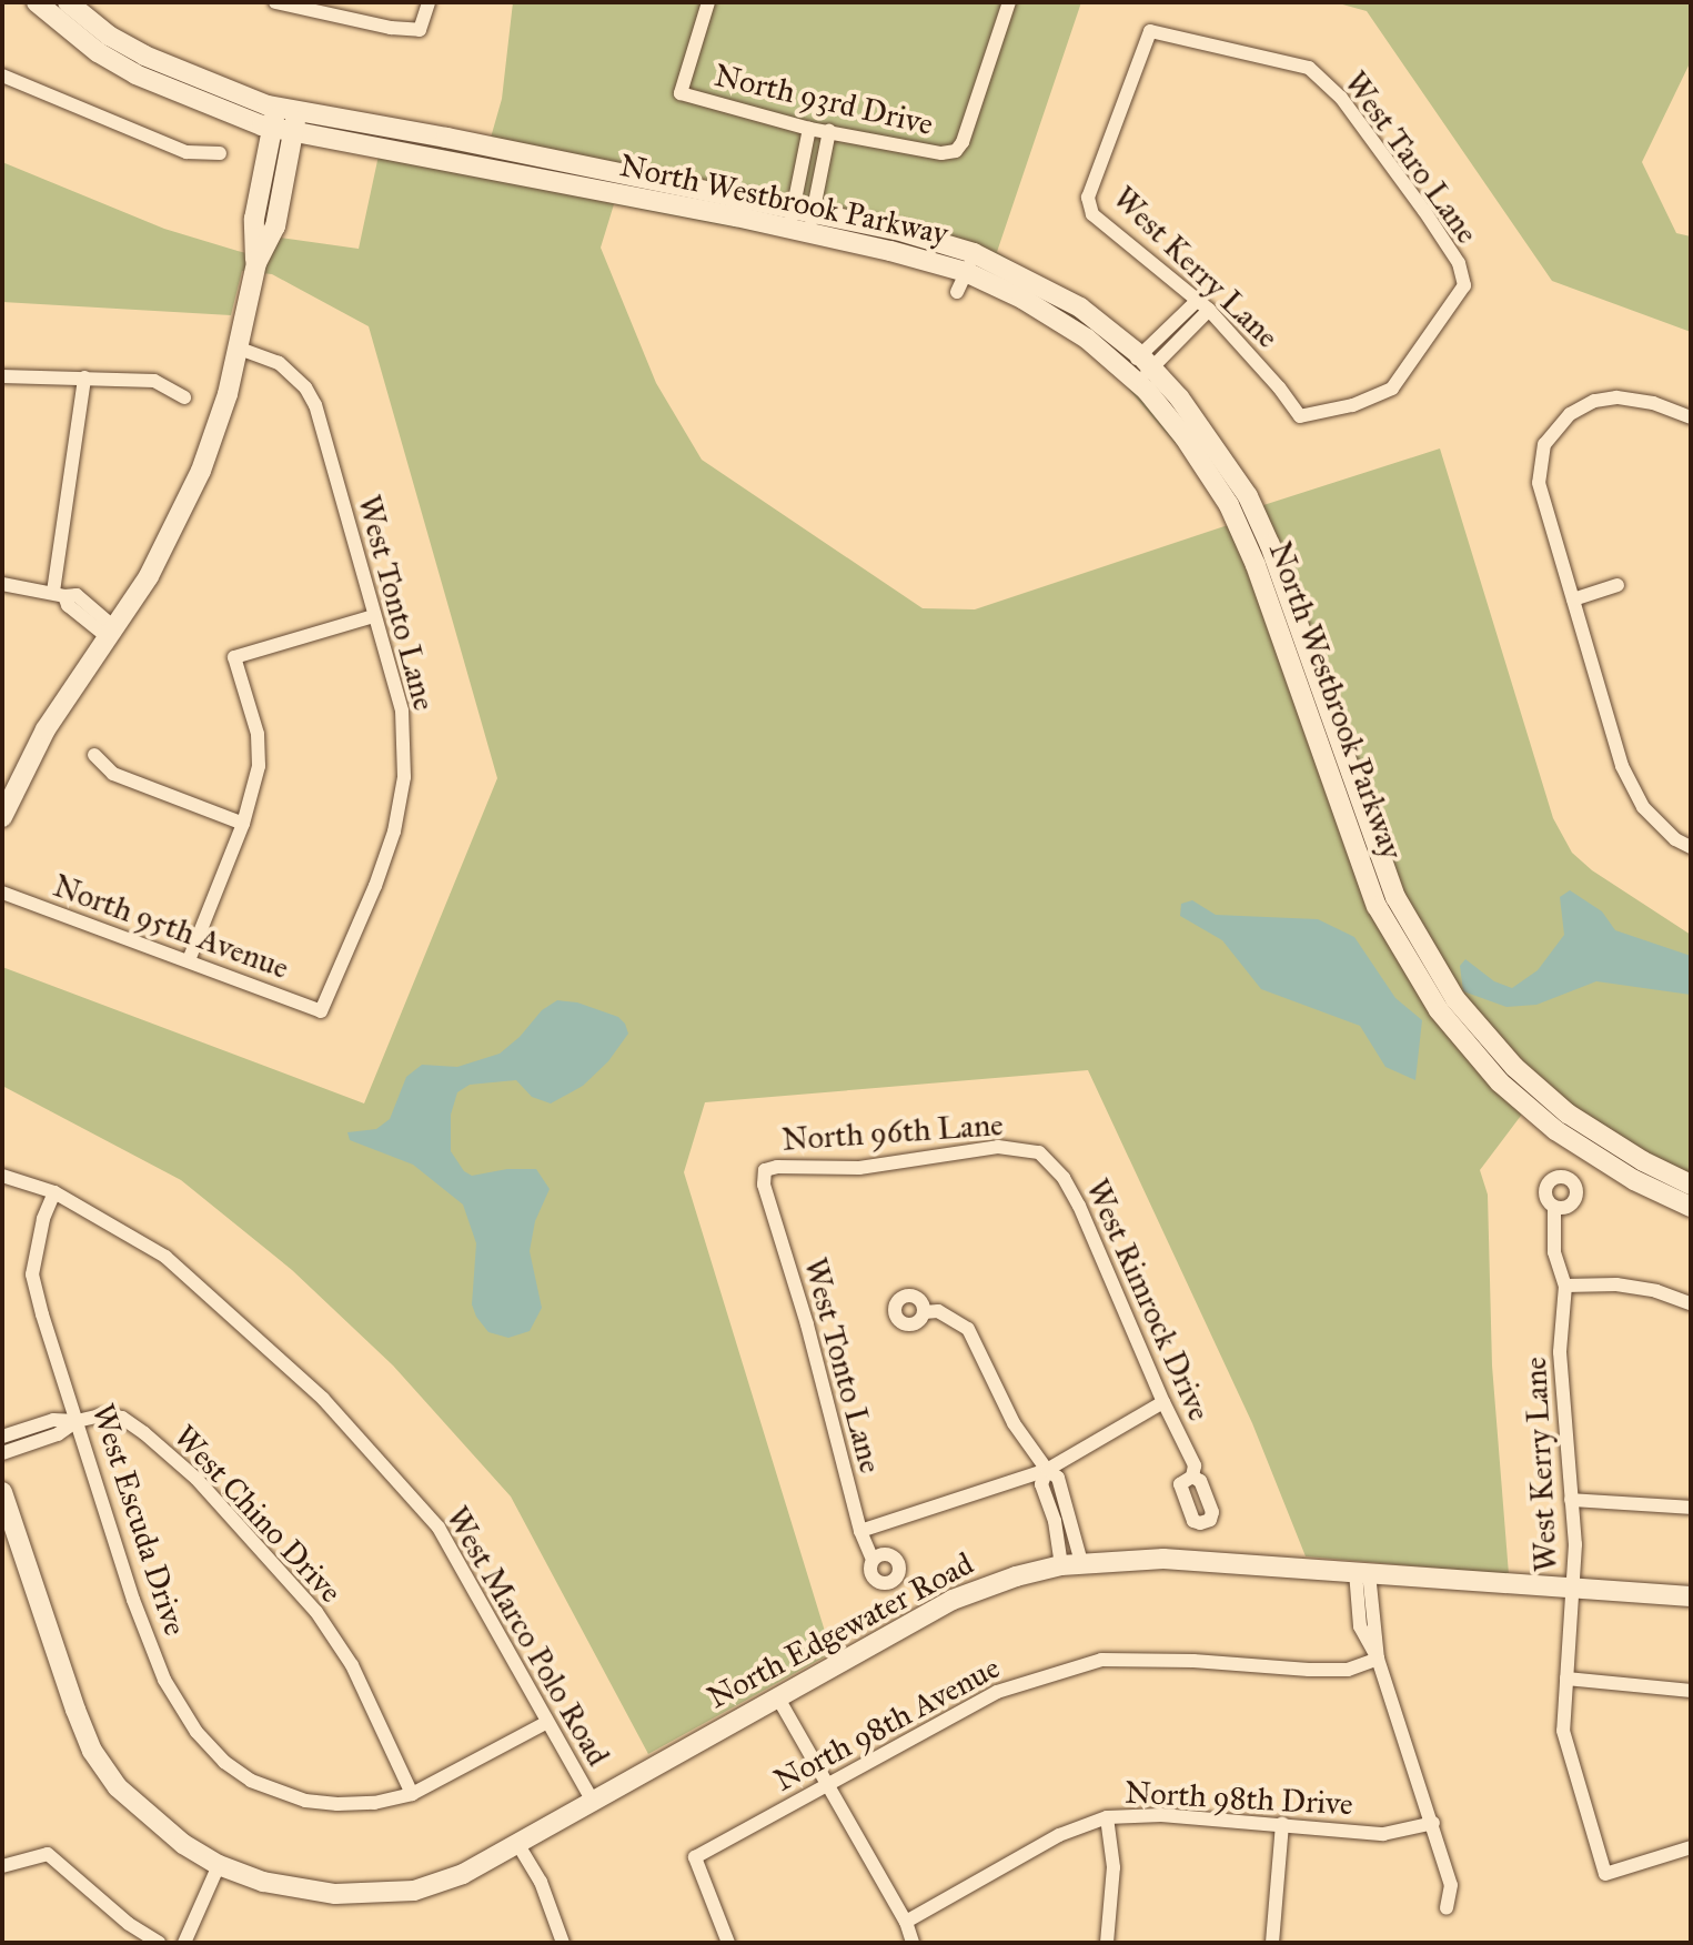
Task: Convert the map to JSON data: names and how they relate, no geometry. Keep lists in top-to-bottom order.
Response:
{
  "streets": {
    "street": [
      "North 93rd Drive",
      "West Taro Lane",
      "North Westbrook Parkway",
      "West Kerry Lane",
      "West Tonto Lane",
      "North 95th Avenue",
      "North 96th Lane",
      "West Rimrock Drive",
      "West Chino Drive",
      "West Escuda Drive",
      "North Edgewater Road",
      "West Marco Polo Road",
      "North 98th Avenue",
      "North 98th Drive"
    ]
  },
  "crossings": [
    ["West Taro Lane", "West Kerry Lane"],
    ["West Kerry Lane", "North Edgewater Road"],
    ["West Tonto Lane", "North 95th Avenue"],
    ["West Tonto Lane", "North 96th Lane"],
    ["North 96th Lane", "West Rimrock Drive"],
    ["West Chino Drive", "West Escuda Drive"],
    ["West Escuda Drive", "West Marco Polo Road"],
    ["North Edgewater Road", "West Marco Polo Road"]
  ]
}
